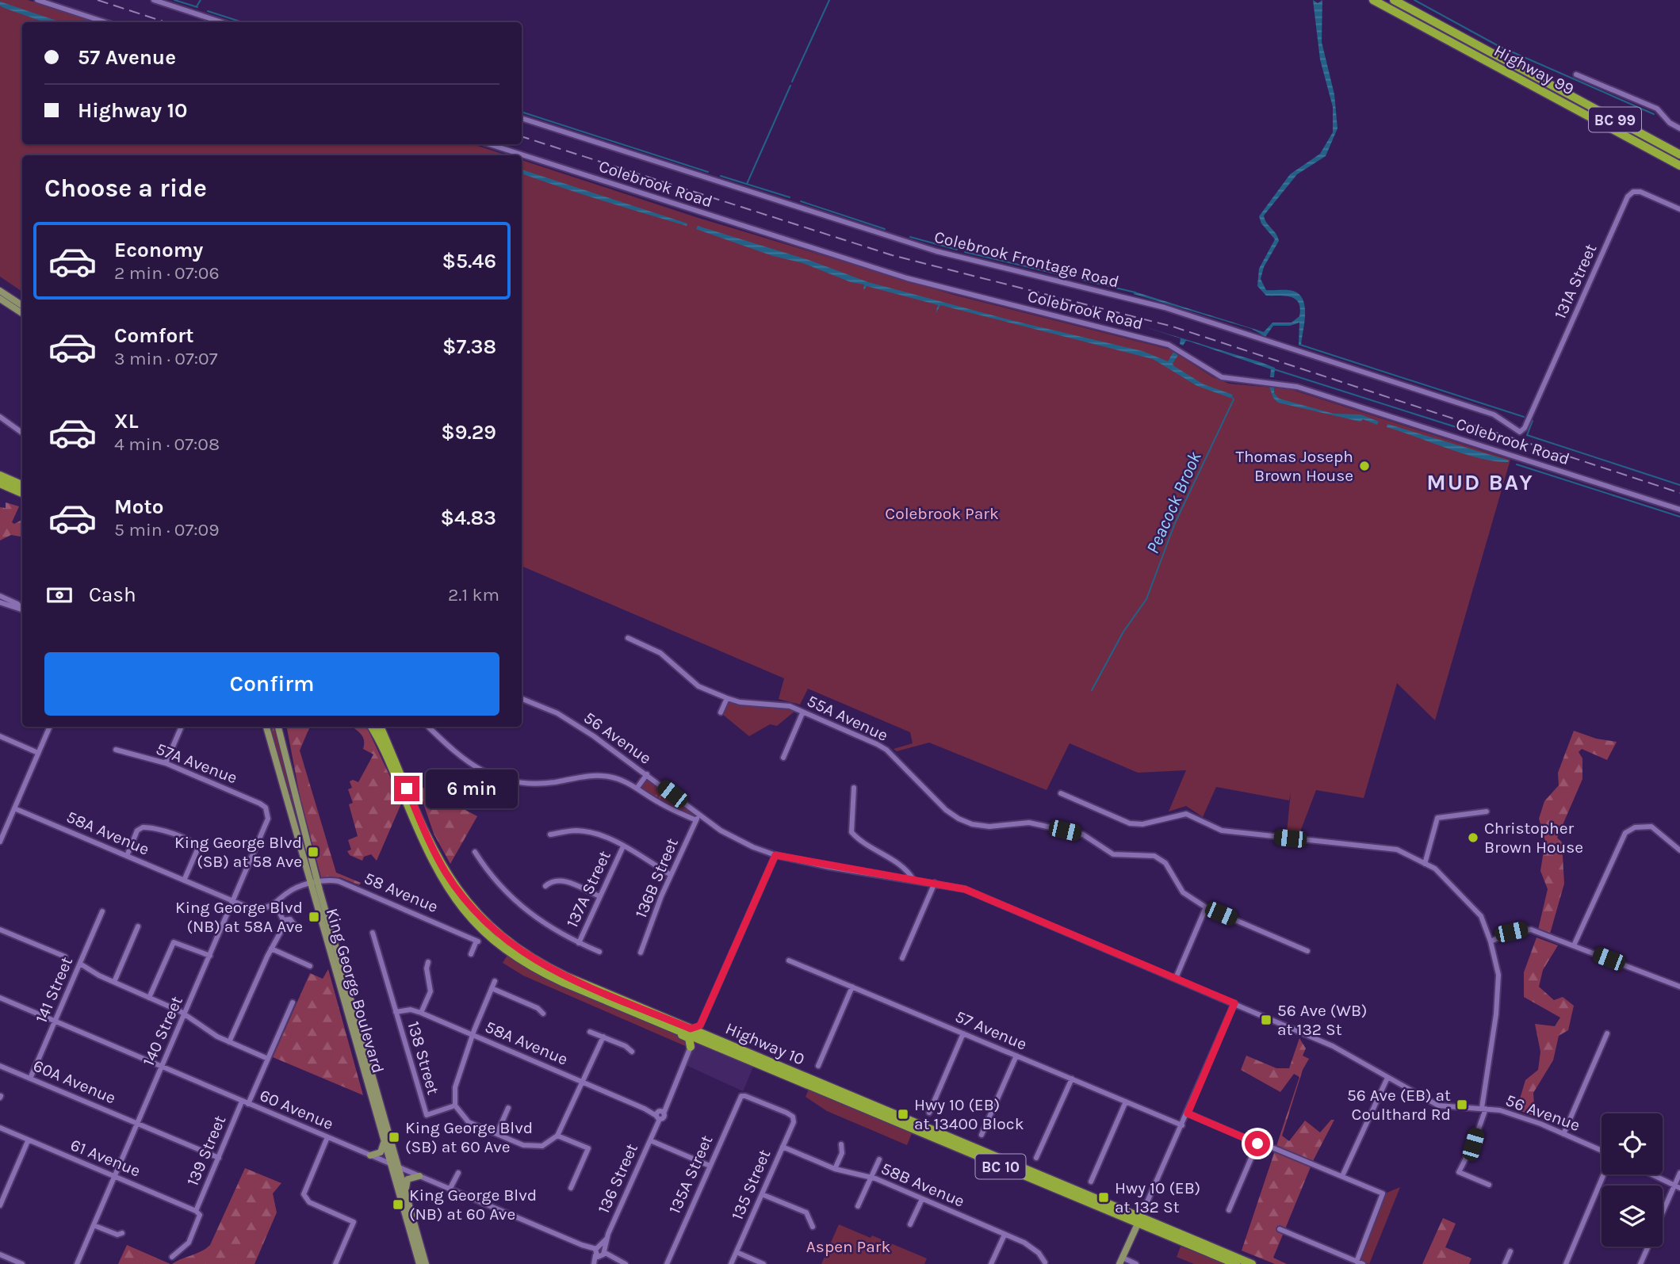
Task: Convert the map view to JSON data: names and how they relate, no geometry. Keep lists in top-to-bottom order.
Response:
{
  "streets": {
    "highway": [
      "Highway 99",
      "BC 99",
      "Highway 10",
      "BC 10"
    ],
    "main road": ["King George Boulevard"],
    "street": [
      "Colebrook Road",
      "Colebrook Frontage Road",
      "131A Street",
      "55A Avenue",
      "56 Avenue",
      "57A Avenue",
      "58A Avenue",
      "136B Street",
      "137A Street",
      "58 Avenue",
      "141 Street",
      "57 Avenue",
      "140 Street",
      "138 Street",
      "60A Avenue",
      "60 Avenue",
      "139 Street",
      "61 Avenue",
      "135A Street",
      "136 Street",
      "135 Street",
      "58B Avenue"
    ]
  },
  "crossings": [
    ["Colebrook Frontage Road", "131A Street"],
    ["56 Avenue", "136B Street"],
    ["57A Avenue", "140 Street"],
    ["58A Avenue", "58 Avenue"],
    ["58A Avenue", "King George Boulevard"],
    ["58A Avenue", "140 Street"],
    ["58A Avenue", "138 Street"],
    ["58A Avenue", "136 Street"],
    ["58 Avenue", "King George Boulevard"],
    ["141 Street", "60A Avenue"],
    ["141 Street", "60 Avenue"],
    ["King George Boulevard", "60 Avenue"],
    ["140 Street", "60A Avenue"],
    ["140 Street", "60 Avenue"],
    ["140 Street", "61 Avenue"],
    ["60A Avenue", "139 Street"],
    ["60 Avenue", "139 Street"],
    ["60 Avenue", "136 Street"],
    ["139 Street", "61 Avenue"],
    ["135A Street", "135 Street"],
    ["135 Street", "58B Avenue"]
  ],
  "districts": ["MUD BAY"],
  "water": ["Peacock Brook"],
  "parks": ["Colebrook Park", "Aspen Park"],
  "places": {
    "other": ["Thomas Joseph Brown House", "Christopher Brown House"],
    "transit": [
      "King George Blvd (SB) at 58 Ave",
      "King George Blvd (NB) at 58A Ave",
      "56 Ave (WB) at 132 St",
      "56 Ave (EB) at Coulthard Rd",
      "Hwy 10 (EB) at 13400 Block",
      "King George Blvd (SB) at 60 Ave",
      "Hwy 10 (EB) at 132 St",
      "King George Blvd (NB) at 60 Ave"
    ]
  },
  "page": {
    "banner": ["57 Avenue", "Highway 10"],
    "heading": "Choose a ride",
    "list": [
      {
        "name": "Economy",
        "note": "2 min · 07:06",
        "value": "$5.46"
      },
      {
        "name": "Comfort",
        "note": "3 min · 07:07",
        "value": "$7.38"
      },
      {
        "name": "XL",
        "note": "4 min · 07:08",
        "value": "$9.29"
      },
      {
        "name": "Moto",
        "note": "5 min · 07:09",
        "value": "$4.83"
      }
    ],
    "pay": ["Cash", "2.1 km"],
    "buttons": "Confirm",
    "bubble": "6 min"
  }
}
